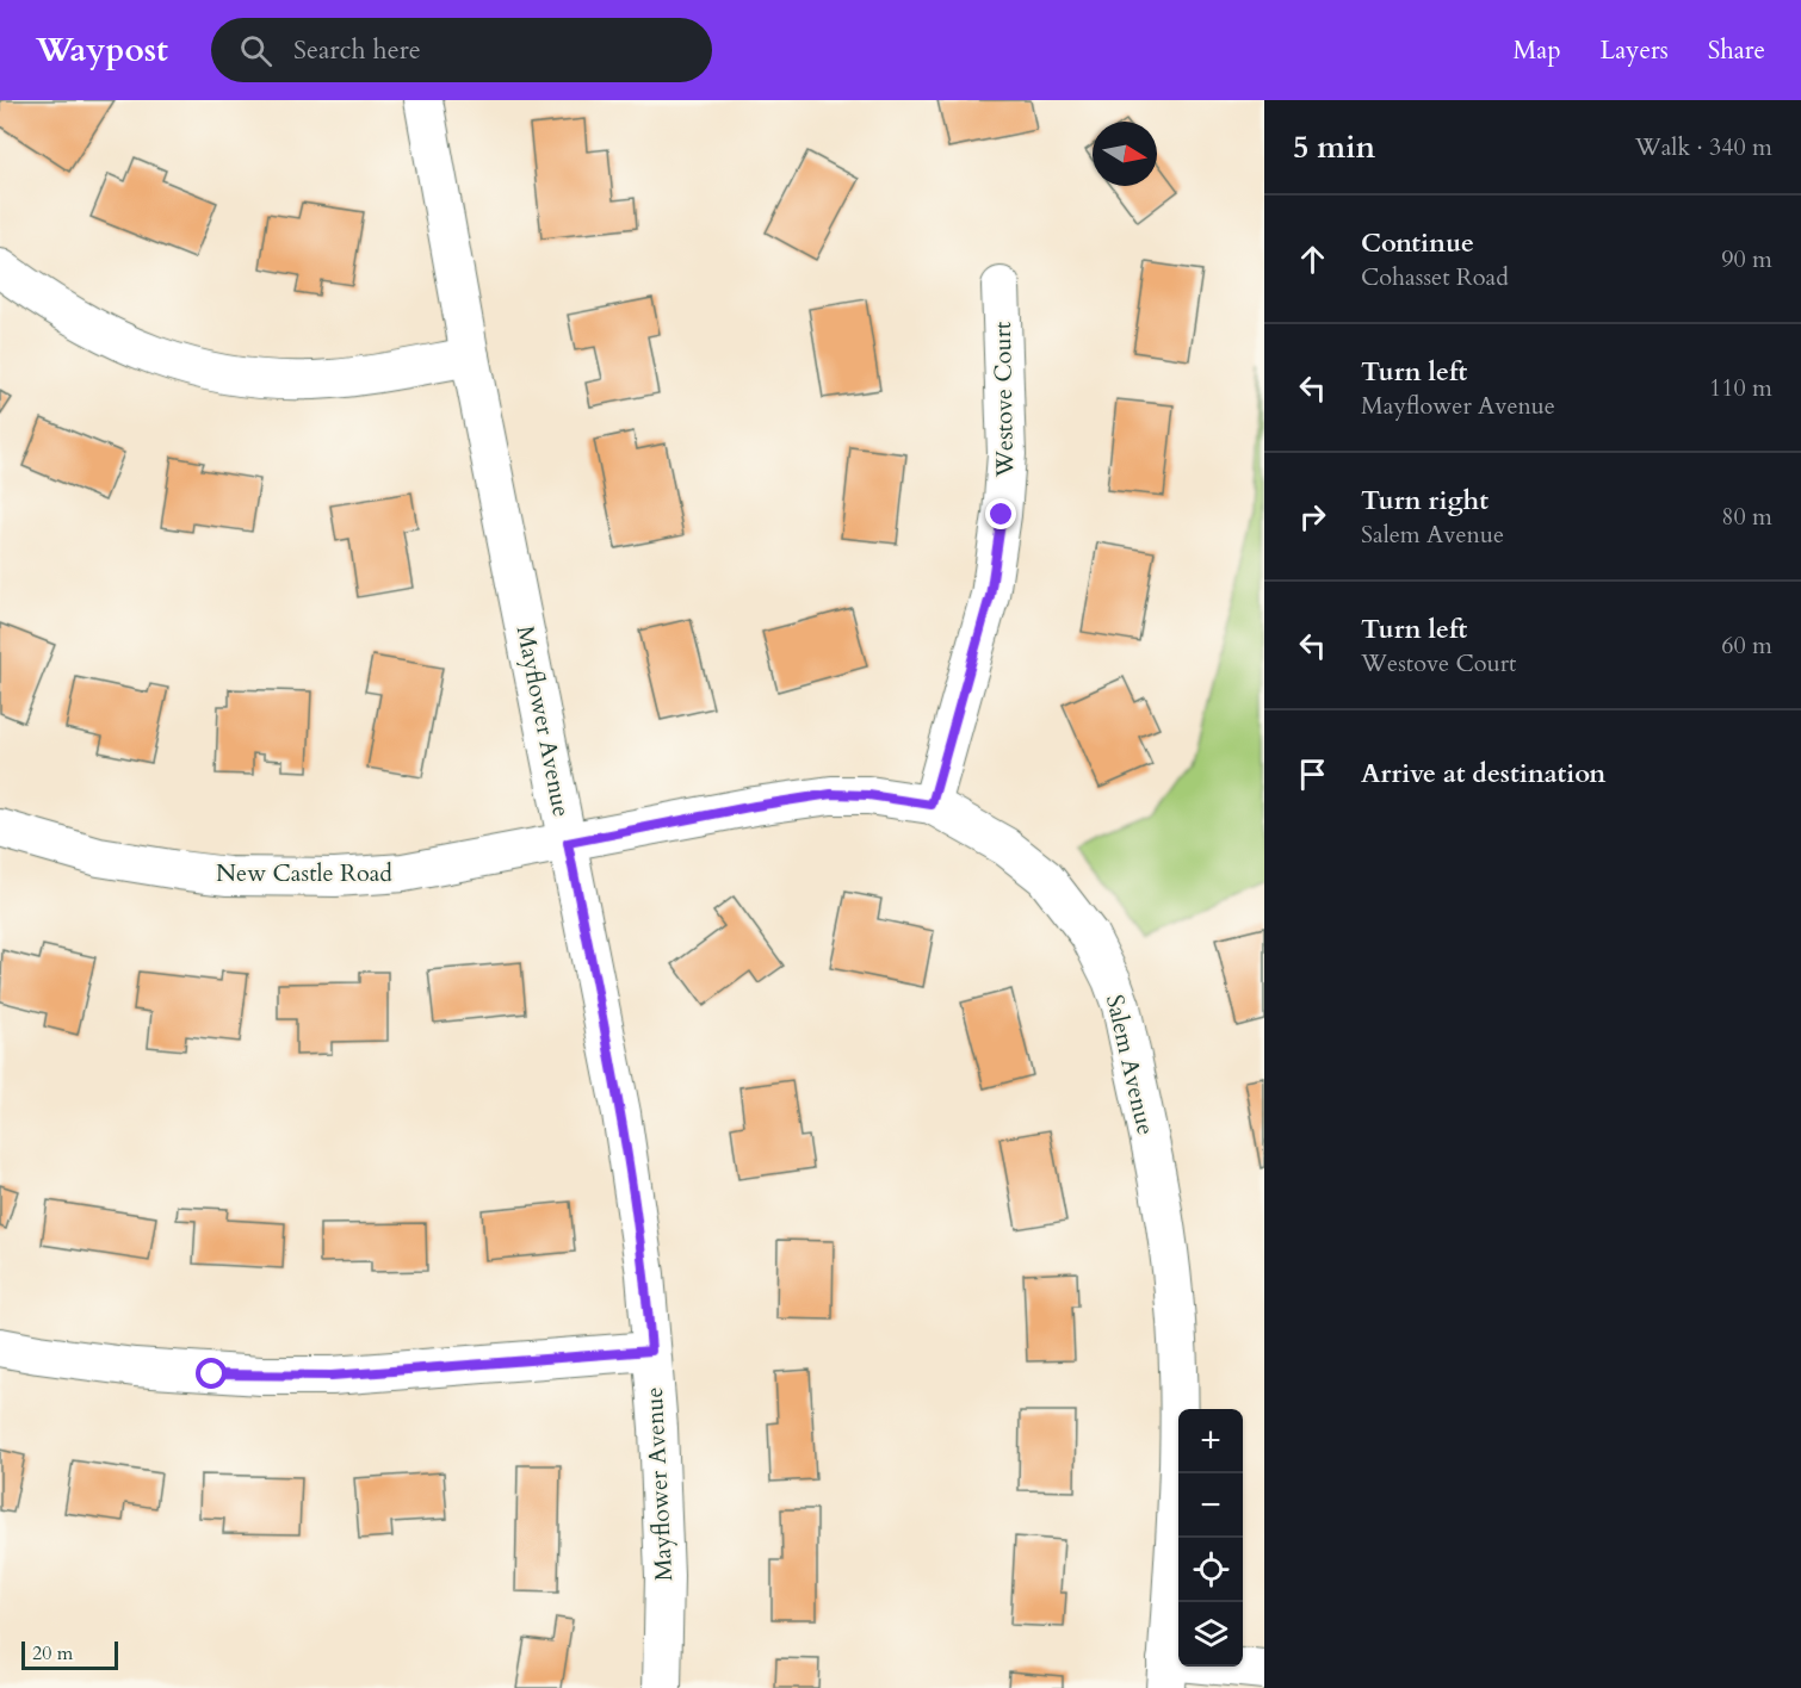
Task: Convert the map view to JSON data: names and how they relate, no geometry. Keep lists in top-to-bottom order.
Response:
{
  "streets": {
    "street": [
      "Westove Court",
      "Mayflower Avenue",
      "New Castle Road",
      "Salem Avenue"
    ]
  },
  "crossings": [
    ["Westove Court", "Salem Avenue"],
    ["Mayflower Avenue", "New Castle Road"],
    ["Mayflower Avenue", "Salem Avenue"],
    ["New Castle Road", "Salem Avenue"]
  ],
  "scale_bar": "20 m",
  "north": "right",
  "page": {
    "header": "Waypost",
    "search": "Search here",
    "nav": ["Map", "Layers", "Share"],
    "heading": ["5 min", "Walk · 340 m"],
    "list": [
      ["Continue", "Cohasset Road", "90 m"],
      ["Turn left", "Mayflower Avenue", "110 m"],
      ["Turn right", "Salem Avenue", "80 m"],
      ["Turn left", "Westove Court", "60 m"],
      "Arrive at destination"
    ],
    "map_buttons": ["+", "−"],
    "scale": "20 m"
  }
}
